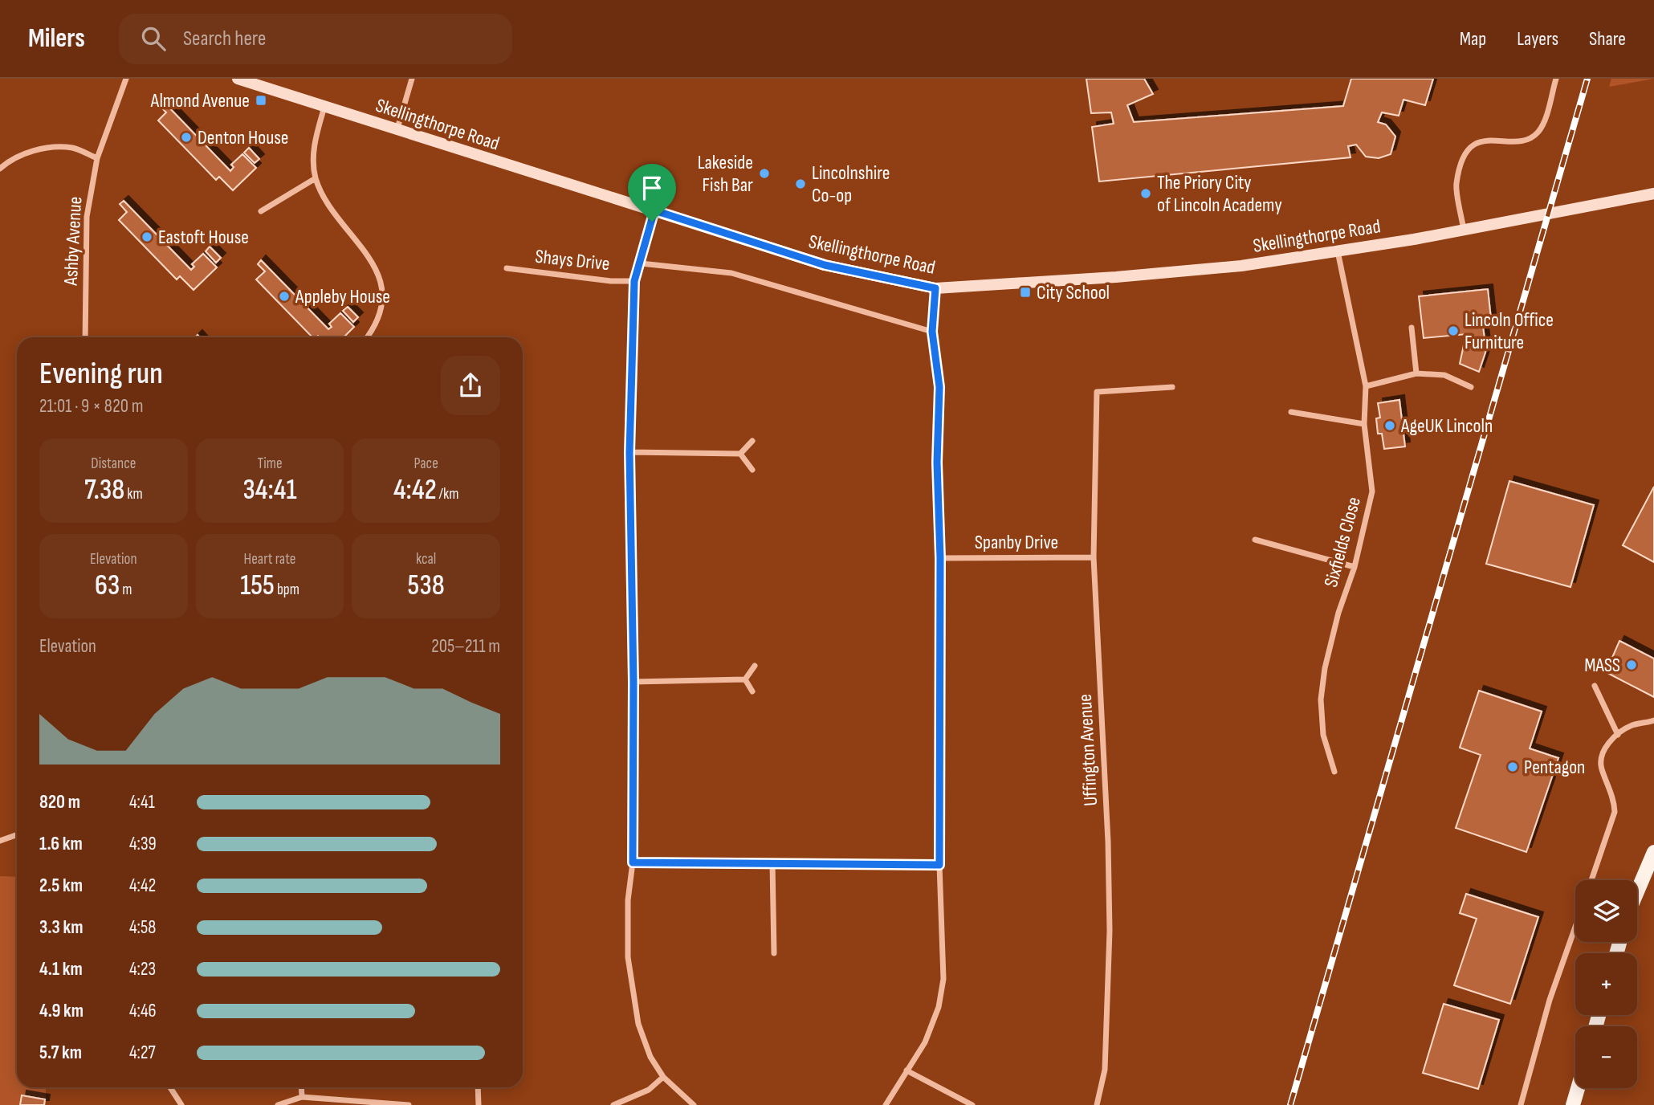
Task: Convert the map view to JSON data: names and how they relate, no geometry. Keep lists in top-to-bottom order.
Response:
{
  "streets": {
    "main road": ["Skellingthorpe Road"],
    "street": [
      "Ashby Avenue",
      "Shays Drive",
      "Spanby Drive",
      "Sixfields Close",
      "Uffington Avenue"
    ]
  },
  "crossings": [
    ["Skellingthorpe Road", "Sixfields Close"],
    ["Spanby Drive", "Uffington Avenue"]
  ],
  "places": {
    "transit": ["Almond Avenue", "City School"],
    "other": [
      "Denton House",
      "Lakeside Fish Bar",
      "Lincolnshire Co-op",
      "The Priory City of Lincoln Academy",
      "Eastoft House",
      "Appleby House",
      "Lincoln Office Furniture",
      "AgeUK Lincoln",
      "MASS",
      "Pentagon"
    ]
  },
  "page": {
    "header": "Milers",
    "search": "Search here",
    "nav": ["Map", "Layers", "Share"],
    "heading": ["Evening run", "21:01 · 9 × 820 m"],
    "stats": [
      ["Distance", "7.38 km"],
      ["Time", "34:41"],
      ["Pace", "4:42 /km"],
      ["Elevation", "63 m"],
      ["Heart rate", "155 bpm"],
      ["kcal", "538"]
    ],
    "chart": ["Elevation", "205–211 m"],
    "list": [
      {
        "name": "820 m",
        "note": "4:41"
      },
      {
        "name": "1.6 km",
        "note": "4:39"
      },
      {
        "name": "2.5 km",
        "note": "4:42"
      },
      {
        "name": "3.3 km",
        "note": "4:58"
      },
      {
        "name": "4.1 km",
        "note": "4:23"
      },
      {
        "name": "4.9 km",
        "note": "4:46"
      },
      {
        "name": "5.7 km",
        "note": "4:27"
      }
    ],
    "map_buttons": ["+", "−"]
  }
}
